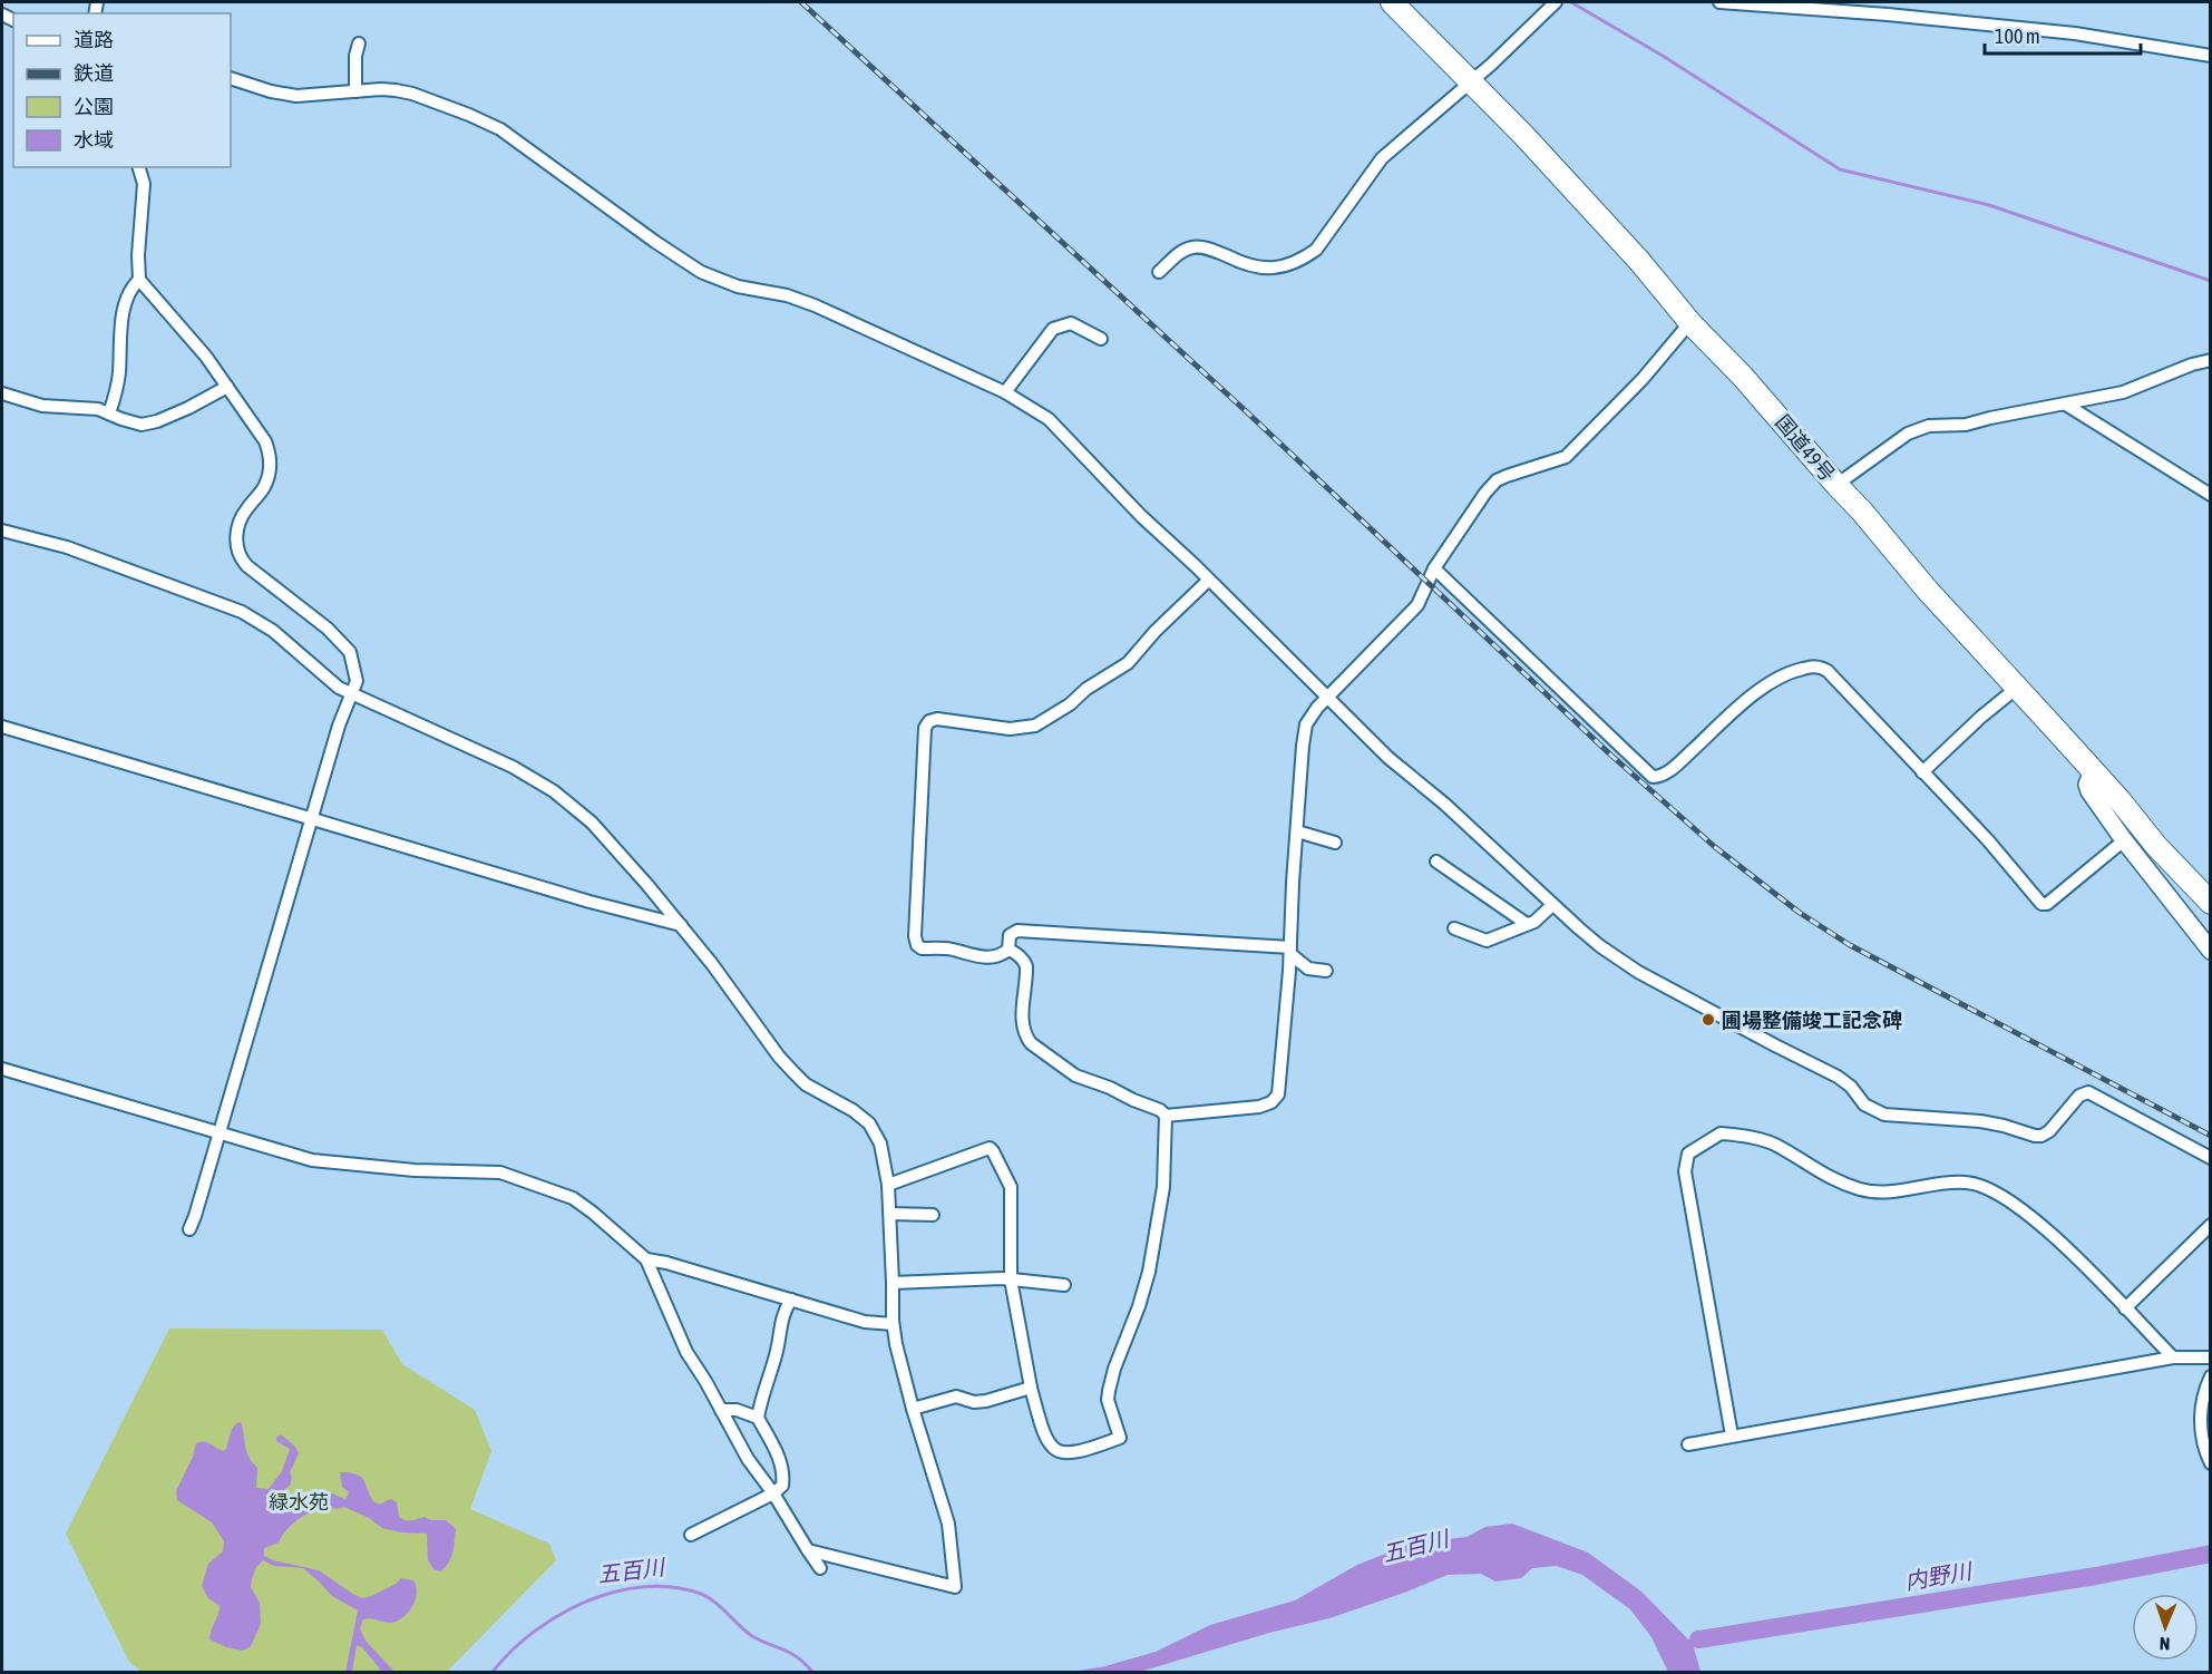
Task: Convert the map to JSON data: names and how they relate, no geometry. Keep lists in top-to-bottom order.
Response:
{
  "streets": {
    "highway": ["国道49号"]
  },
  "water": ["五百川", "内野川"],
  "parks": ["緑水苑"],
  "places": ["圃場整備竣工記念碑"],
  "legend": [
    "道路",
    "鉄道",
    "公園",
    "水域"
  ],
  "scale_bar": "100 m",
  "north": "bottom"
}
